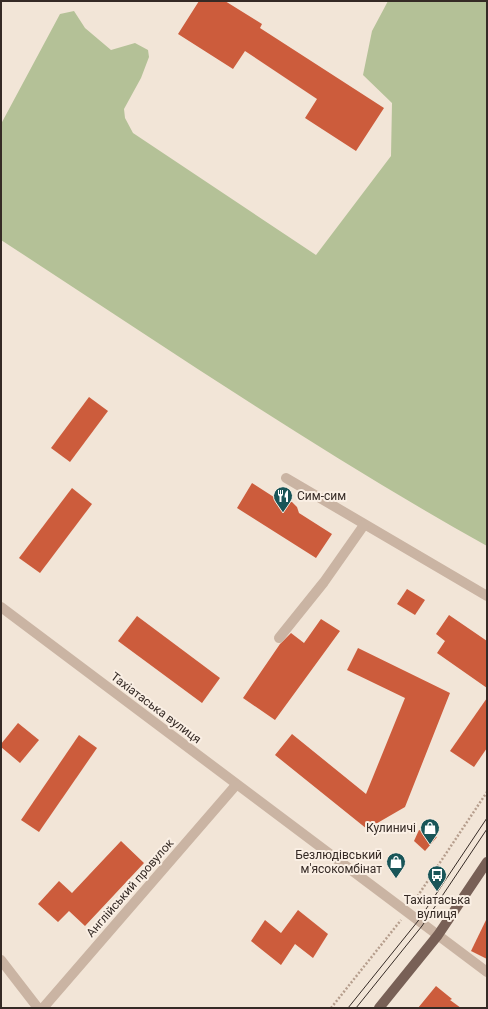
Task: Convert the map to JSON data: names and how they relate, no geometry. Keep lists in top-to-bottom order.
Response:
{
  "streets": {
    "street": ["Тахіатаська вулиця", "Англійський провулок"]
  },
  "crossings": [
    ["Тахіатаська вулиця", "Англійський провулок"]
  ],
  "places": {
    "restaurant": ["Сим-сим"],
    "shop": ["Кулиничі", "Безлюдівський м'ясокомбінат"],
    "bus stop": ["Тахіатаська вулиця"]
  }
}
